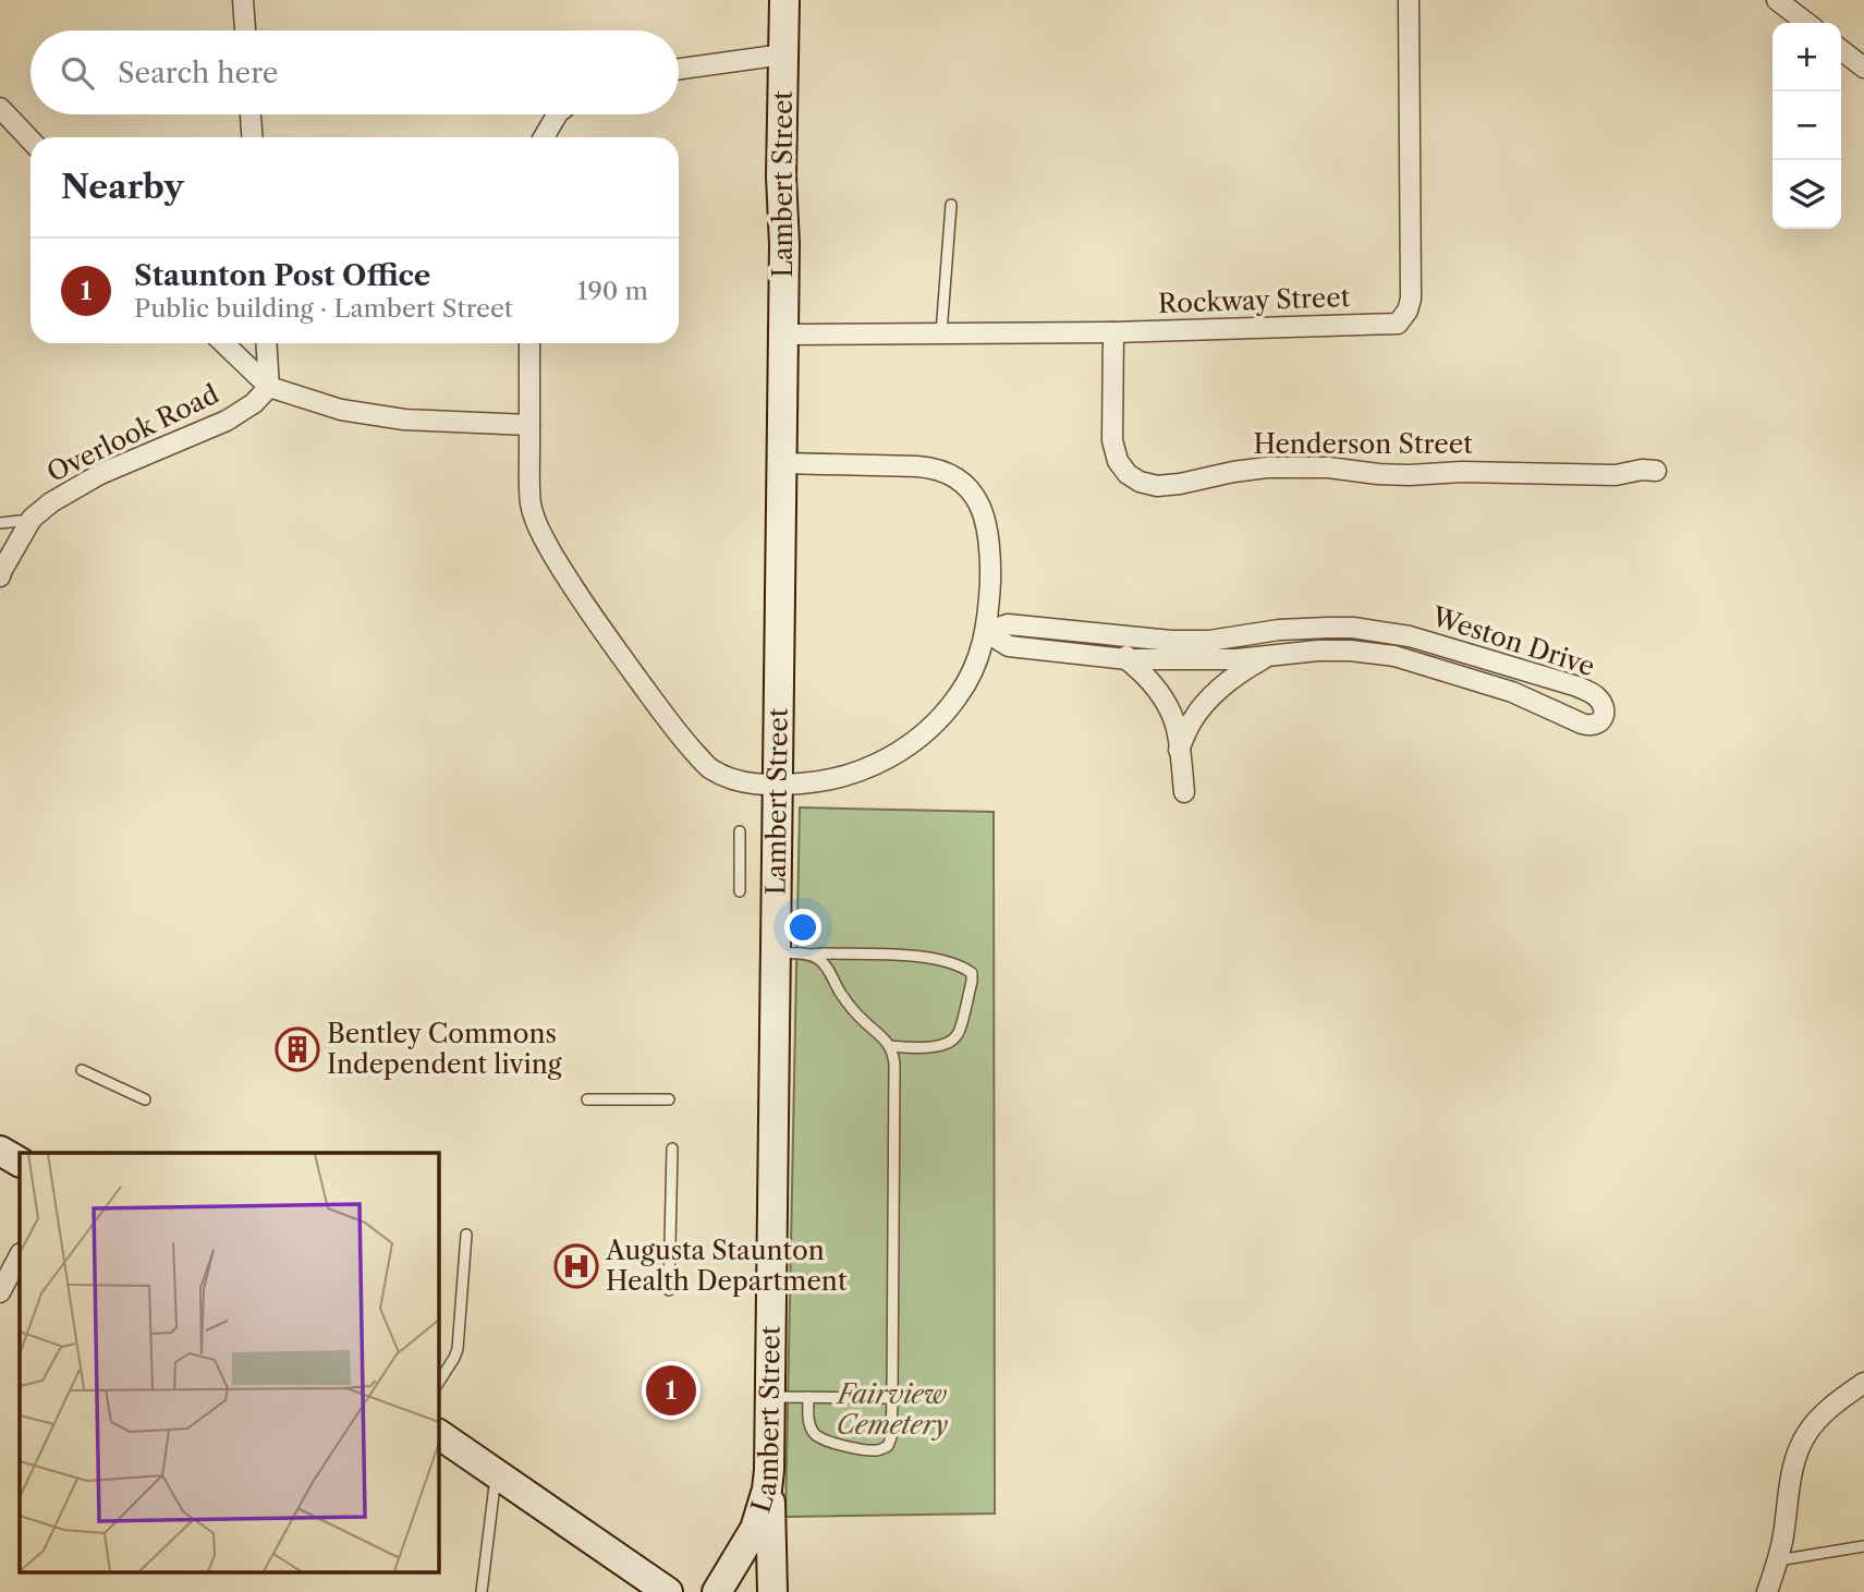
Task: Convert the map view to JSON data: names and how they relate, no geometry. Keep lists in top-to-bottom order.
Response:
{
  "streets": {
    "street": [
      "Lambert Street",
      "Rockway Street",
      "Overlook Road",
      "Henderson Street",
      "Weston Drive"
    ]
  },
  "crossings": [
    ["Lambert Street", "Rockway Street"],
    ["Rockway Street", "Henderson Street"]
  ],
  "parks": ["Fairview Cemetery"],
  "places": {
    "building": ["Bentley Commons Independent living"],
    "hospital": ["Augusta Staunton Health Department"]
  },
  "page": {
    "map_buttons": ["+", "−"],
    "search": "Search here",
    "heading": "Nearby",
    "list": [
      {
        "mark": "1",
        "name": "Staunton Post Office",
        "note": "Public building · Lambert Street",
        "value": "190 m"
      }
    ],
    "pins": "1"
  }
}
